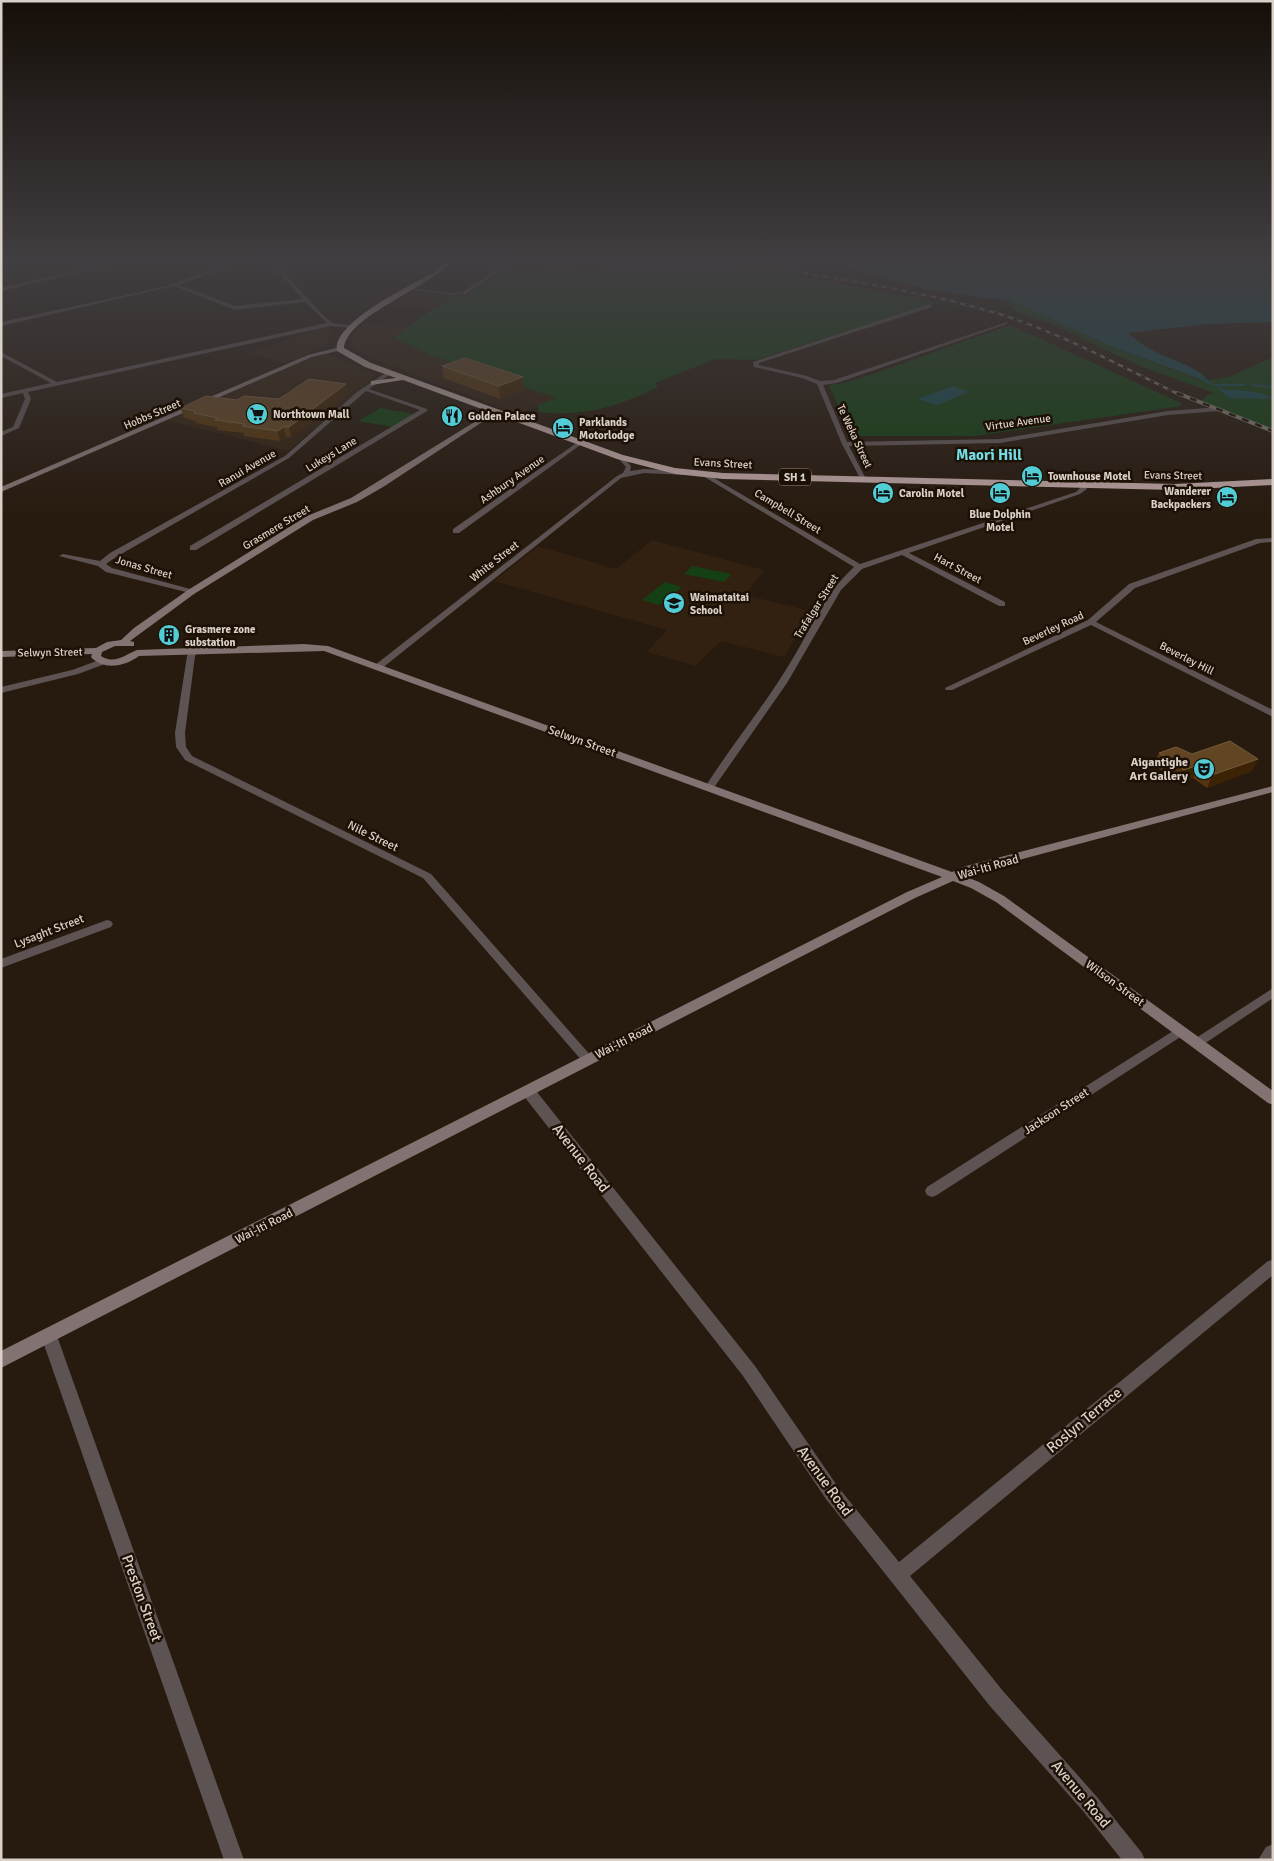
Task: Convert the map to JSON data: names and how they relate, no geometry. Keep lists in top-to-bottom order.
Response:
{
  "streets": {
    "highway": ["Evans Street", "SH 1"],
    "street": [
      "Hobbs Street",
      "Virtue Avenue",
      "Te Weka Street",
      "Lukeys Lane",
      "Ranui Avenue",
      "Ashbury Avenue",
      "Campbell Street",
      "Grasmere Street",
      "White Street",
      "Jonas Street",
      "Hart Street",
      "Trafalgar Street",
      "Beverley Road",
      "Selwyn Street",
      "Beverley Hill",
      "Nile Street",
      "Wai-Iti Road",
      "Lysaght Street",
      "Wilson Street",
      "Jackson Street",
      "Avenue Road",
      "Roslyn Terrace",
      "Preston Street"
    ]
  },
  "crossings": [
    ["Hobbs Street", "Evans Street"],
    ["Virtue Avenue", "Te Weka Street"],
    ["Te Weka Street", "Evans Street"],
    ["Lukeys Lane", "Ranui Avenue"],
    ["Evans Street", "Ranui Avenue"],
    ["Evans Street", "Ashbury Avenue"],
    ["Evans Street", "Campbell Street"],
    ["Evans Street", "Grasmere Street"],
    ["Evans Street", "Trafalgar Street"],
    ["Ranui Avenue", "Jonas Street"],
    ["Campbell Street", "Trafalgar Street"],
    ["Grasmere Street", "Jonas Street"],
    ["Grasmere Street", "Selwyn Street"],
    ["White Street", "Selwyn Street"],
    ["Hart Street", "Trafalgar Street"],
    ["Trafalgar Street", "Selwyn Street"],
    ["Beverley Road", "Beverley Hill"],
    ["Selwyn Street", "Nile Street"],
    ["Selwyn Street", "Wai-Iti Road"],
    ["Selwyn Street", "Wilson Street"],
    ["Nile Street", "Wai-Iti Road"],
    ["Wai-Iti Road", "Wilson Street"],
    ["Wai-Iti Road", "Avenue Road"],
    ["Wai-Iti Road", "Preston Street"],
    ["Wilson Street", "Jackson Street"],
    ["Avenue Road", "Roslyn Terrace"]
  ],
  "districts": ["Maori Hill"],
  "places": {
    "supermarket": ["Northtown Mall"],
    "restaurant": ["Golden Palace"],
    "hotel": [
      "Parklands Motorlodge",
      "Townhouse Motel",
      "Carolin Motel",
      "Blue Dolphin Motel",
      "Wanderer Backpackers"
    ],
    "school or university": ["Waimataitai School"],
    "building": ["Grasmere zone substation"],
    "theatre": ["Aigantighe Art Gallery"]
  }
}
